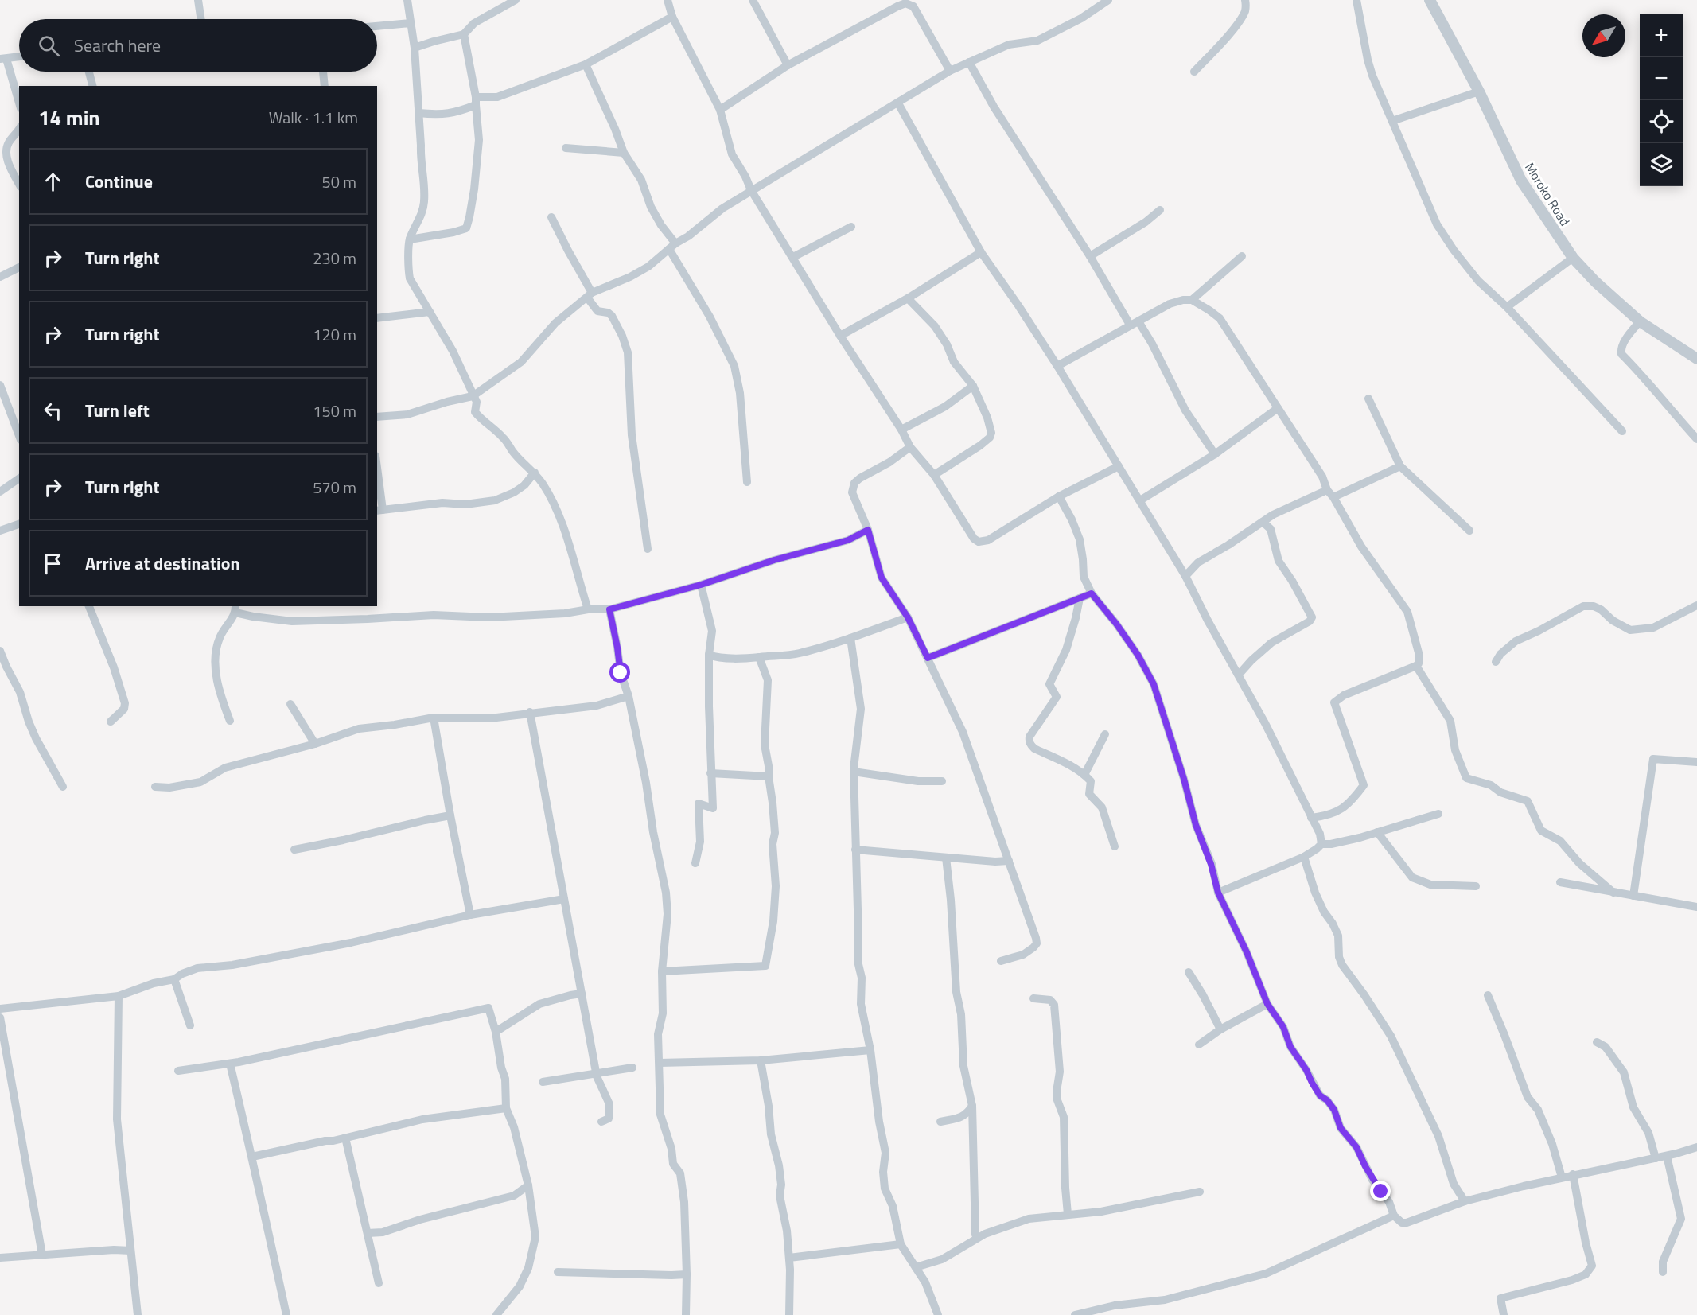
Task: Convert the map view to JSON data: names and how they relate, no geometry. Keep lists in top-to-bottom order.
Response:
{
  "streets": {
    "street": ["Moroko Road"]
  },
  "north": "bottom left",
  "page": {
    "map_buttons": ["+", "−"],
    "search": "Search here",
    "heading": ["14 min", "Walk · 1.1 km"],
    "list": [
      ["Continue", "50 m"],
      ["Turn right", "230 m"],
      ["Turn right", "120 m"],
      ["Turn left", "150 m"],
      ["Turn right", "570 m"],
      "Arrive at destination"
    ]
  }
}
